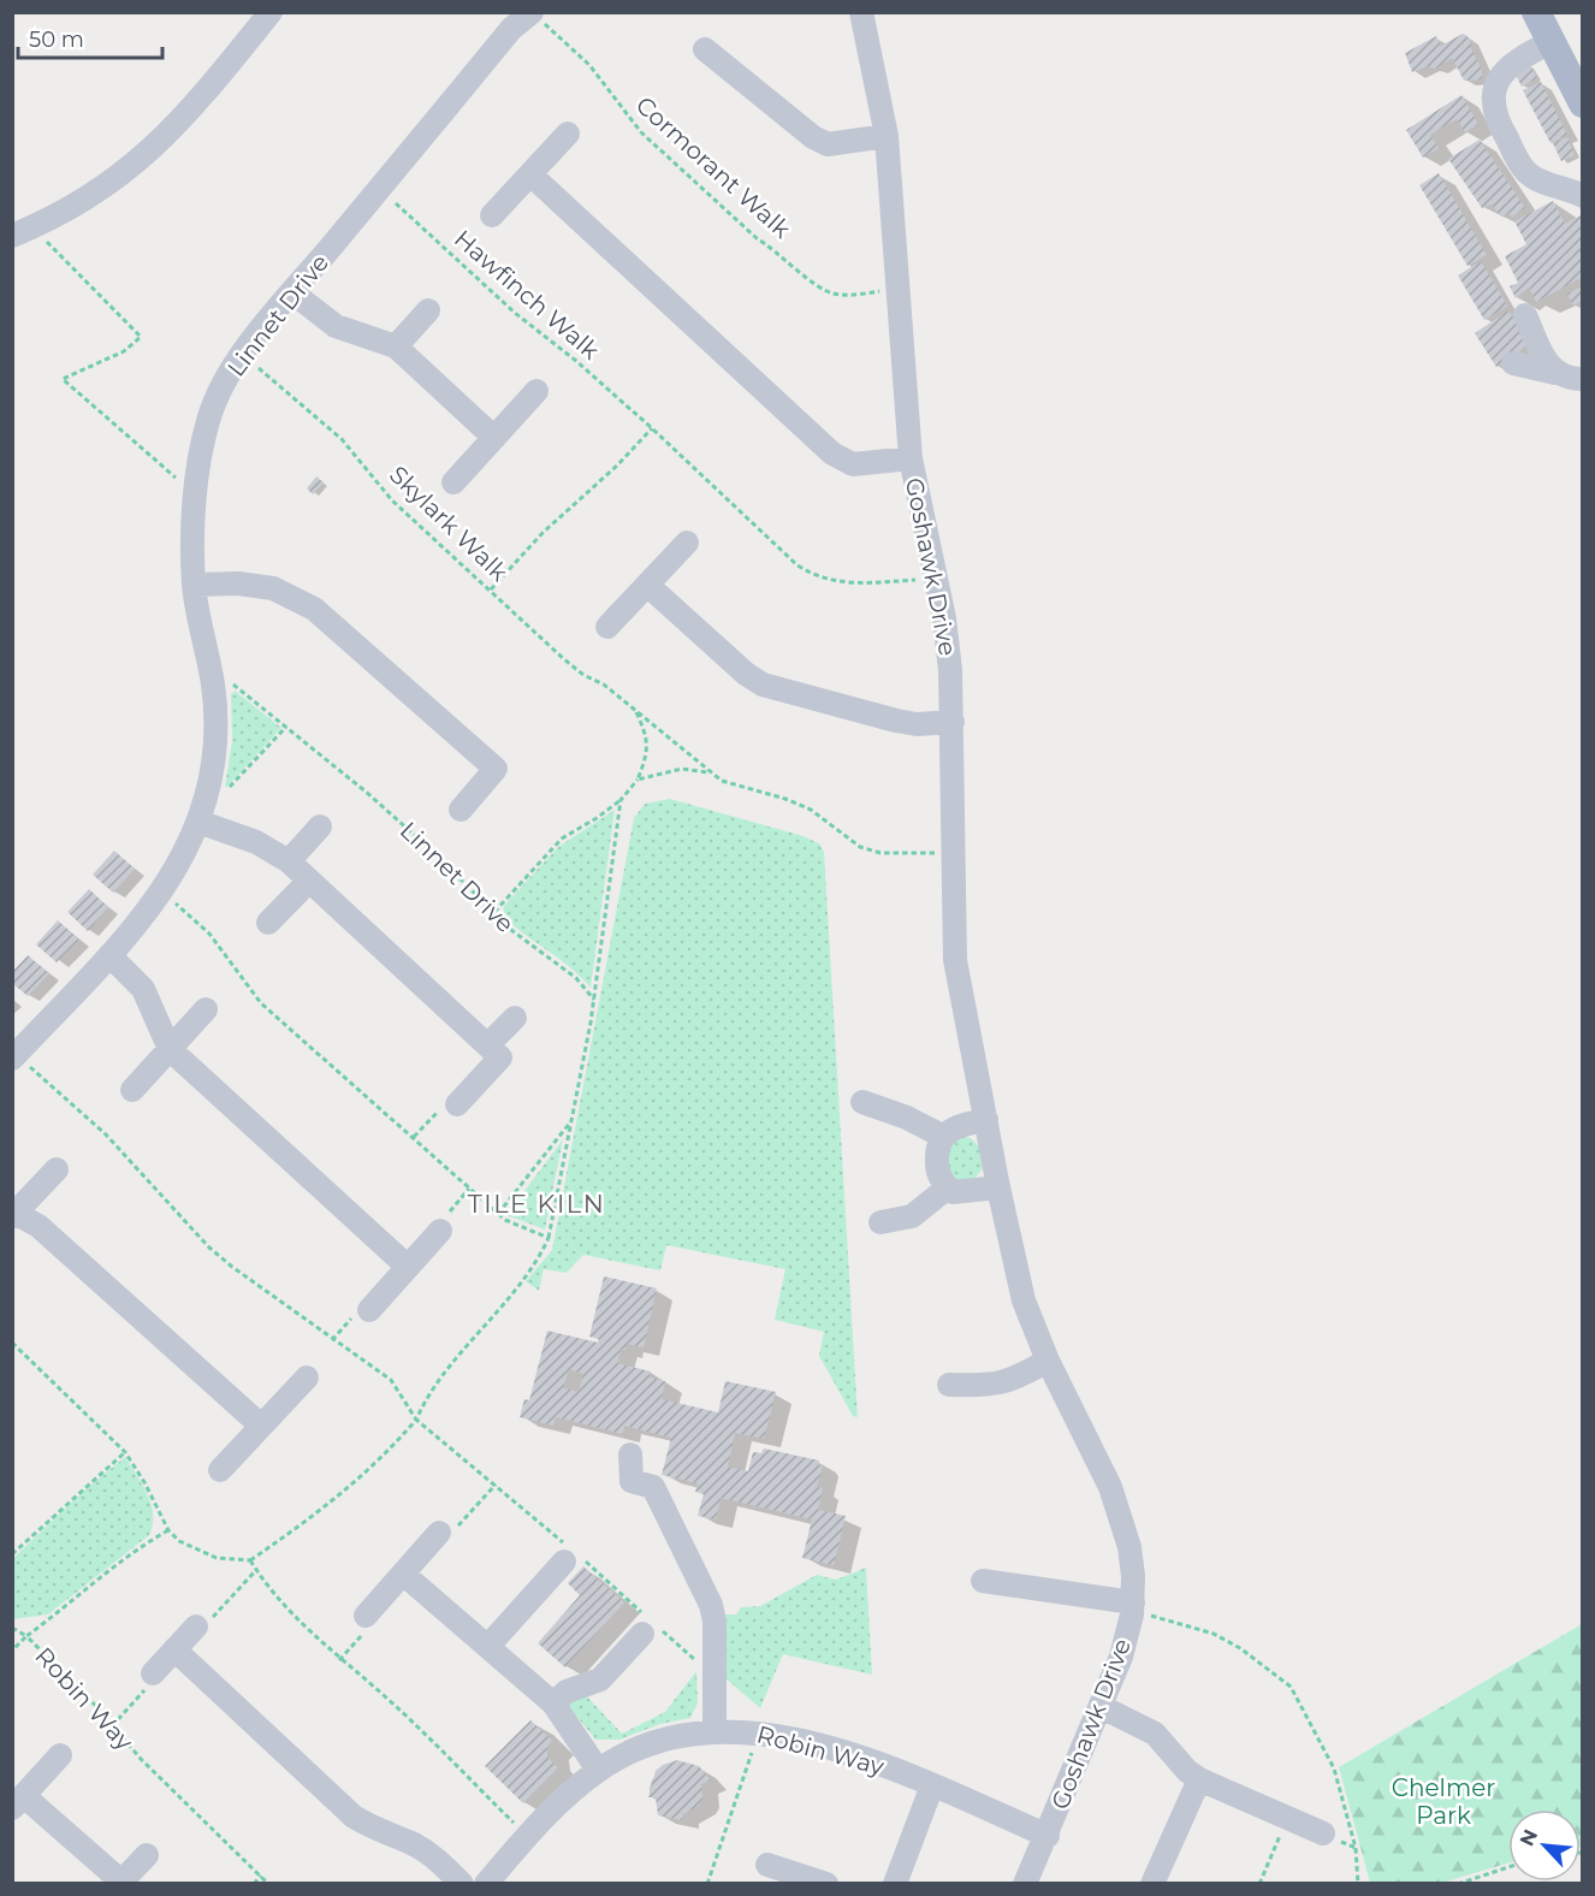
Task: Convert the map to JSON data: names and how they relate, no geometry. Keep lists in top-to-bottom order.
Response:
{
  "streets": {
    "street": ["Linnet Drive", "Goshawk Drive", "Robin Way"],
    "path": ["Cormorant Walk", "Hawfinch Walk", "Skylark Walk"]
  },
  "crossings": [
    ["Cormorant Walk", "Linnet Drive"],
    ["Cormorant Walk", "Goshawk Drive"],
    ["Hawfinch Walk", "Linnet Drive"],
    ["Hawfinch Walk", "Goshawk Drive"],
    ["Linnet Drive", "Skylark Walk"],
    ["Skylark Walk", "Goshawk Drive"],
    ["Goshawk Drive", "Robin Way"]
  ],
  "districts": ["TILE KILN"],
  "parks": ["Chelmer Park"],
  "scale_bar": "50 m",
  "north": "top left"
}
